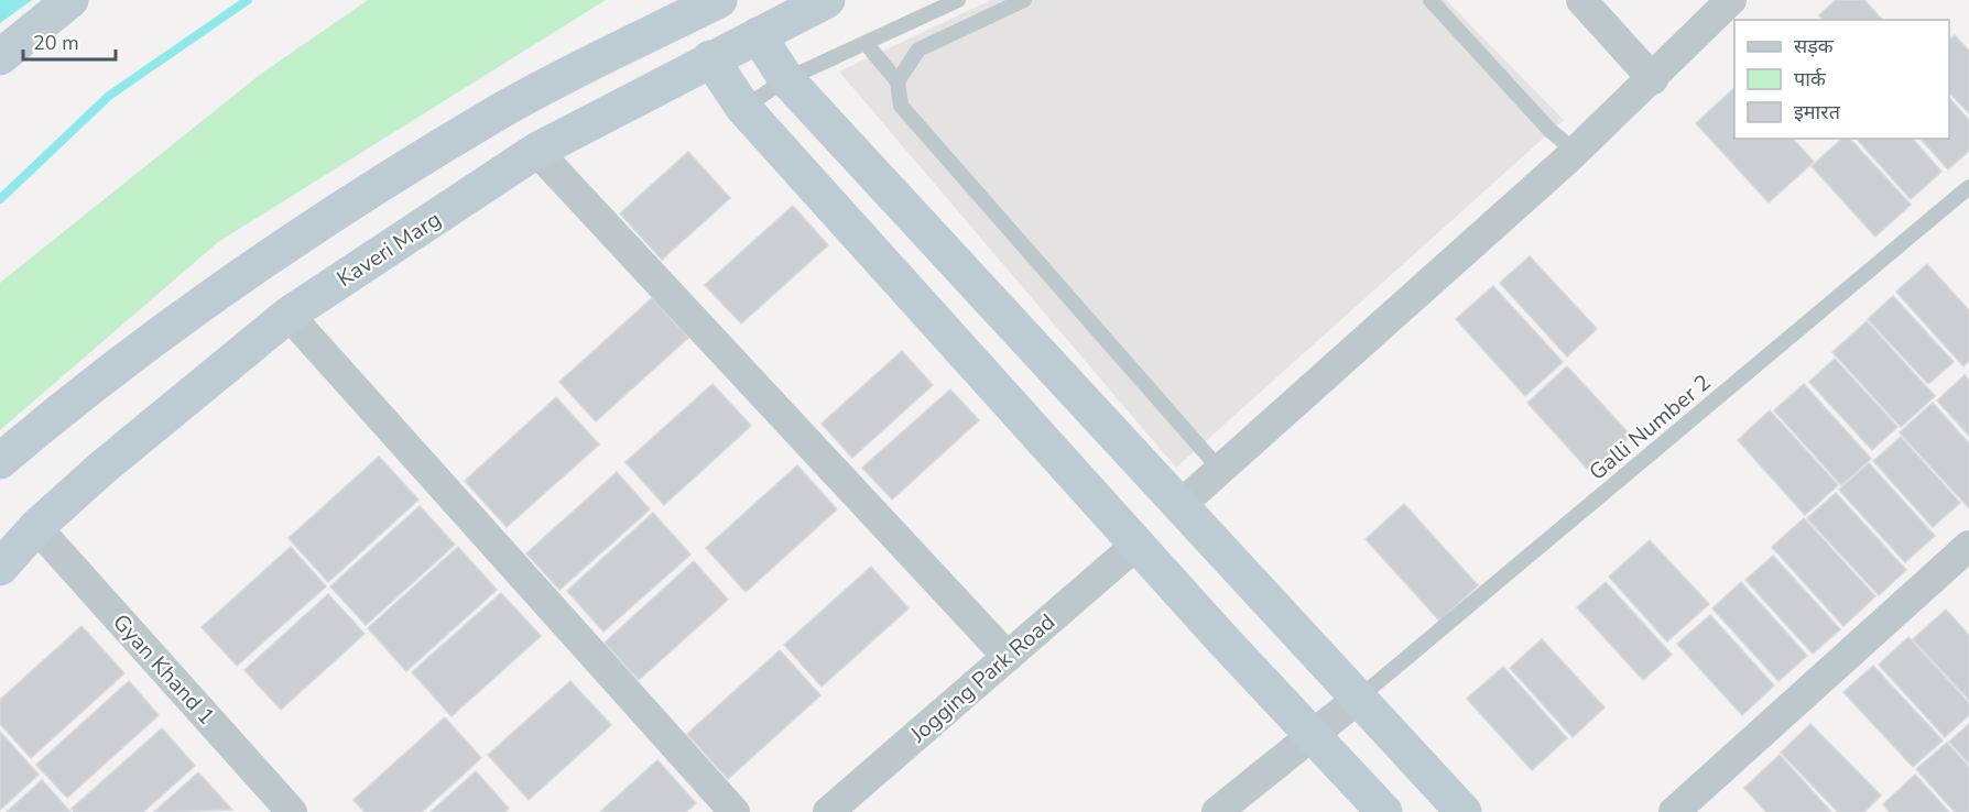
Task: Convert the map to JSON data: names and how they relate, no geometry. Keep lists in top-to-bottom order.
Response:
{
  "streets": {
    "street": ["Kaveri Marg", "Gyan Khand 1", "Jogging Park Road"],
    "lane": ["Galli Number 2"]
  },
  "crossings": [
    ["Kaveri Marg", "Gyan Khand 1"]
  ],
  "legend": ["सड़क", "पार्क", "इमारत"],
  "scale_bar": "20 m"
}
